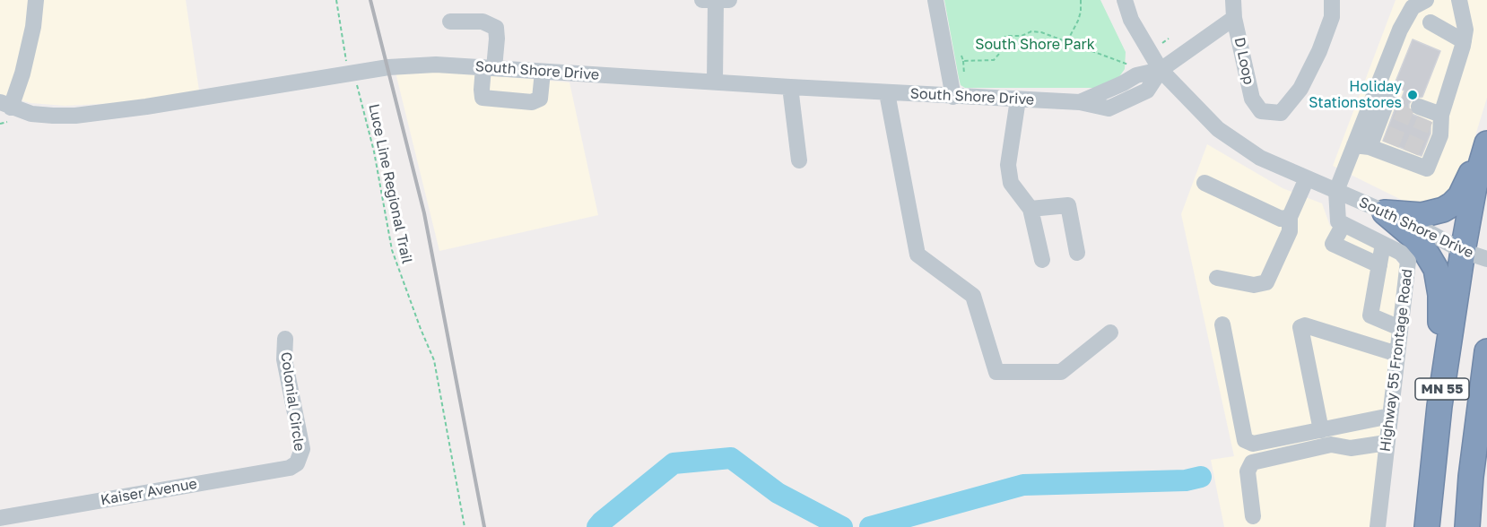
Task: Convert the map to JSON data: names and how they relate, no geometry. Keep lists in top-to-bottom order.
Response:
{
  "streets": {
    "highway": ["MN 55"],
    "street": [
      "D Loop",
      "South Shore Drive",
      "Highway 55 Frontage Road",
      "Colonial Circle",
      "Kaiser Avenue"
    ],
    "path": ["Luce Line Regional Trail"]
  },
  "crossings": [
    ["D Loop", "South Shore Drive"],
    ["South Shore Drive", "Luce Line Regional Trail"],
    ["South Shore Drive", "MN 55"],
    ["Colonial Circle", "Kaiser Avenue"]
  ],
  "parks": ["South Shore Park"],
  "places": ["Holiday Stationstores"]
}
